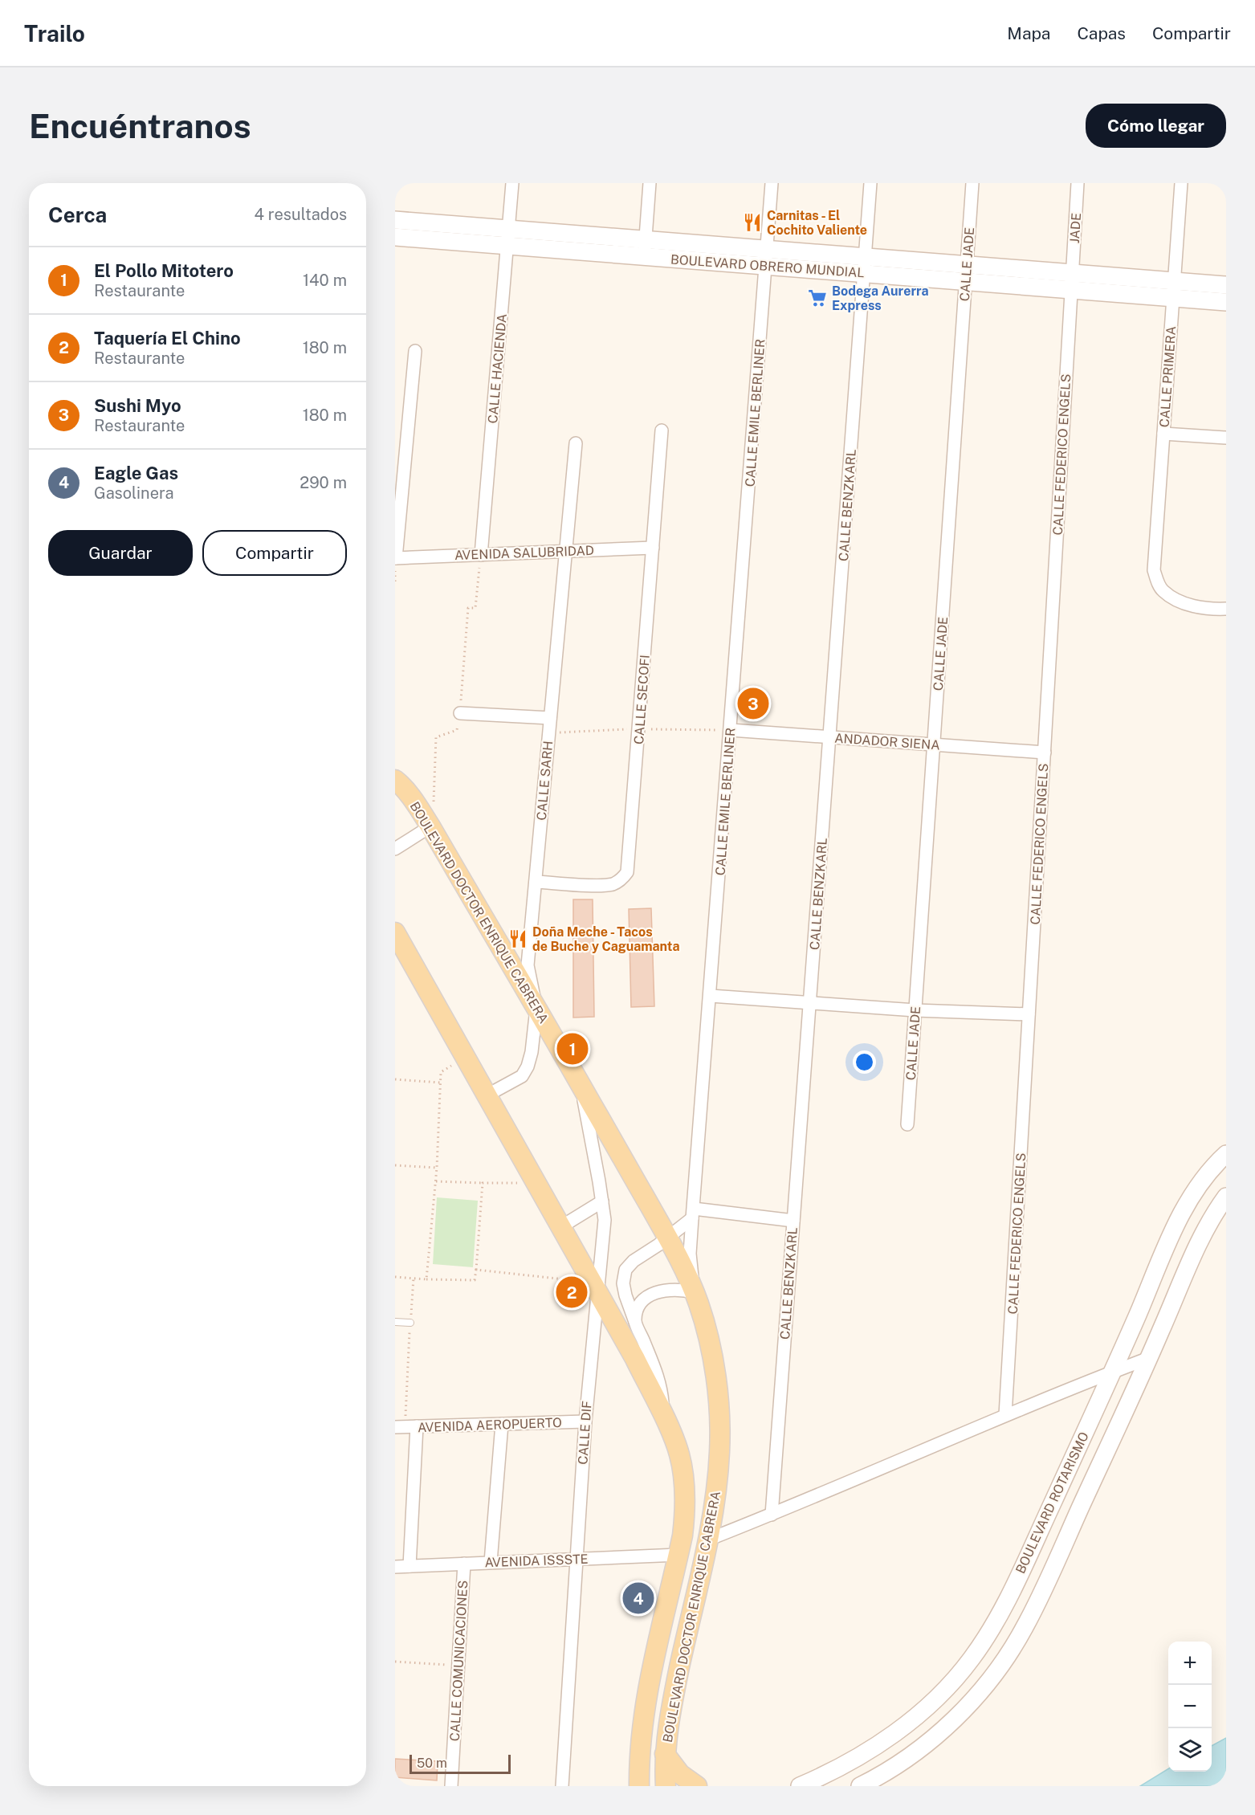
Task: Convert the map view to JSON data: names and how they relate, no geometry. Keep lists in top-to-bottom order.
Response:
{
  "streets": {
    "main road": ["BOULEVARD DOCTOR ENRIQUE CABRERA"],
    "street": [
      "JADE",
      "CALLE JADE",
      "BOULEVARD OBRERO MUNDIAL",
      "CALLE HACIENDA",
      "CALLE PRIMERA",
      "CALLE EMILE BERLINER",
      "CALLE FEDERICO ENGELS",
      "CALLE BENZKARL",
      "AVENIDA SALUBRIDAD",
      "CALLE SECOFI",
      "ANDADOR SIENA",
      "CALLE SARH",
      "AVENIDA AEROPUERTO",
      "CALLE DIF",
      "BOULEVARD ROTARISMO",
      "AVENIDA ISSSTE",
      "CALLE COMUNICACIONES"
    ]
  },
  "crossings": [
    ["JADE", "BOULEVARD OBRERO MUNDIAL"],
    ["JADE", "CALLE FEDERICO ENGELS"],
    ["CALLE JADE", "BOULEVARD OBRERO MUNDIAL"],
    ["CALLE JADE", "ANDADOR SIENA"],
    ["BOULEVARD OBRERO MUNDIAL", "CALLE HACIENDA"],
    ["BOULEVARD OBRERO MUNDIAL", "CALLE PRIMERA"],
    ["BOULEVARD OBRERO MUNDIAL", "CALLE EMILE BERLINER"],
    ["BOULEVARD OBRERO MUNDIAL", "CALLE FEDERICO ENGELS"],
    ["BOULEVARD OBRERO MUNDIAL", "CALLE BENZKARL"],
    ["CALLE HACIENDA", "AVENIDA SALUBRIDAD"],
    ["CALLE EMILE BERLINER", "ANDADOR SIENA"],
    ["CALLE EMILE BERLINER", "BOULEVARD DOCTOR ENRIQUE CABRERA"],
    ["CALLE FEDERICO ENGELS", "ANDADOR SIENA"],
    ["CALLE BENZKARL", "ANDADOR SIENA"],
    ["AVENIDA SALUBRIDAD", "CALLE SECOFI"],
    ["AVENIDA SALUBRIDAD", "CALLE SARH"],
    ["CALLE SECOFI", "CALLE SARH"],
    ["CALLE SARH", "BOULEVARD DOCTOR ENRIQUE CABRERA"],
    ["BOULEVARD DOCTOR ENRIQUE CABRERA", "CALLE DIF"],
    ["BOULEVARD DOCTOR ENRIQUE CABRERA", "AVENIDA ISSSTE"],
    ["AVENIDA AEROPUERTO", "CALLE DIF"],
    ["CALLE DIF", "AVENIDA ISSSTE"],
    ["AVENIDA ISSSTE", "CALLE COMUNICACIONES"]
  ],
  "places": {
    "restaurant": ["Carnitas - El Cochito Valiente", "Doña Meche - Tacos de Buche y Caguamanta"],
    "supermarket": ["Bodega Aurerra Express"]
  },
  "scale_bar": "50 m",
  "page": {
    "header": "Trailo",
    "nav": ["Mapa", "Capas", "Compartir"],
    "buttons": [
      "Cómo llegar",
      ["Guardar", "Compartir"]
    ],
    "title": "Encuéntranos",
    "heading": ["Cerca", "4 resultados"],
    "list": [
      {
        "mark": "1",
        "name": "El Pollo Mitotero",
        "note": "Restaurante",
        "value": "140 m"
      },
      {
        "mark": "2",
        "name": "Taquería El Chino",
        "note": "Restaurante",
        "value": "180 m"
      },
      {
        "mark": "3",
        "name": "Sushi Myo",
        "note": "Restaurante",
        "value": "180 m"
      },
      {
        "mark": "4",
        "name": "Eagle Gas",
        "note": "Gasolinera",
        "value": "290 m"
      }
    ],
    "pins": [
      "3",
      "1",
      "2",
      "4"
    ],
    "map_buttons": ["+", "−"],
    "scale": "50 m"
  }
}
